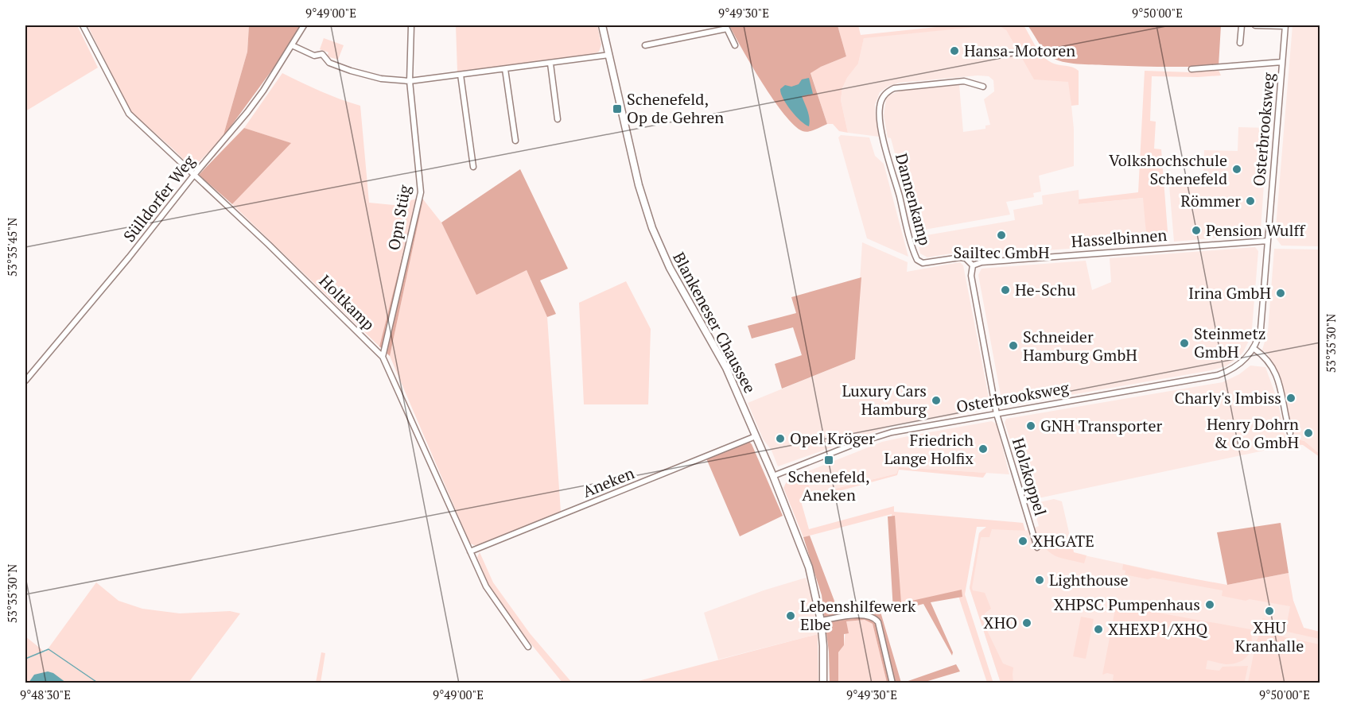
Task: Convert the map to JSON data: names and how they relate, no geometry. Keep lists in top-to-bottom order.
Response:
{
  "streets": {
    "main road": ["Blankeneser Chaussee"],
    "street": [
      "Osterbrooksweg",
      "Sülldorfer Weg",
      "Dannenkamp",
      "Opn Stüg",
      "Hasselbinnen",
      "Holtkamp",
      "Holzkoppel",
      "Aneken"
    ]
  },
  "crossings": [
    ["Osterbrooksweg", "Hasselbinnen"],
    ["Osterbrooksweg", "Blankeneser Chaussee"],
    ["Osterbrooksweg", "Holzkoppel"],
    ["Sülldorfer Weg", "Holtkamp"],
    ["Dannenkamp", "Hasselbinnen"],
    ["Opn Stüg", "Holtkamp"],
    ["Holtkamp", "Aneken"],
    ["Blankeneser Chaussee", "Aneken"]
  ],
  "places": {
    "other": [
      "Hansa-Motoren",
      "Volkshochschule Schenefeld",
      "Römmer",
      "Pension Wulff",
      "Sailtec GmbH",
      "He-Schu",
      "Irina GmbH",
      "Steinmetz GmbH",
      "Schneider Hamburg GmbH",
      "Charly's Imbiss",
      "Luxury Cars Hamburg",
      "GNH Transporter",
      "Henry Dohrn & Co GmbH",
      "Opel Kröger",
      "Friedrich Lange Holfix",
      "XHGATE",
      "Lighthouse",
      "XHPSC Pumpenhaus",
      "XHU Kranhalle",
      "Lebenshilfewerk Elbe",
      "XHO",
      "XHEXP1/XHQ"
    ],
    "transit": ["Schenefeld, Op de Gehren", "Schenefeld, Aneken"]
  },
  "coordinates": [
    "9°49'00\"E",
    "9°49'30\"E",
    "9°50'00\"E",
    "53°35'45\"N",
    "53°35'30\"N",
    "9°48'30\"E"
  ]
}
